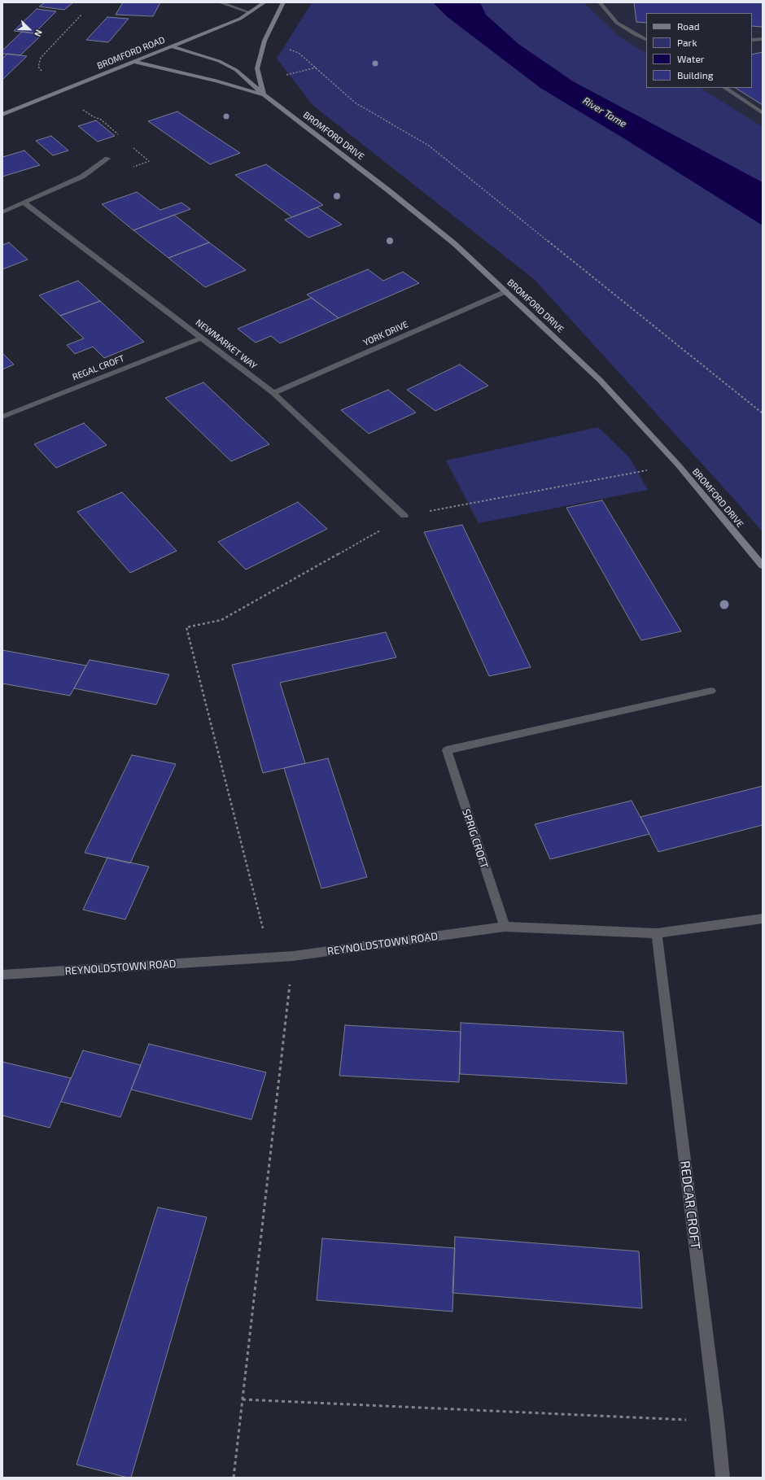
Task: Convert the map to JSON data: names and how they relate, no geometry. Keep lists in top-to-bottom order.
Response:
{
  "streets": {
    "street": [
      "BROMFORD ROAD",
      "BROMFORD DRIVE",
      "YORK DRIVE",
      "NEWMARKET WAY",
      "REGAL CROFT",
      "SPRIG CROFT",
      "REYNOLDSTOWN ROAD",
      "REDCAR CROFT"
    ]
  },
  "crossings": [
    ["BROMFORD ROAD", "BROMFORD DRIVE"],
    ["BROMFORD DRIVE", "YORK DRIVE"],
    ["YORK DRIVE", "NEWMARKET WAY"],
    ["NEWMARKET WAY", "REGAL CROFT"],
    ["SPRIG CROFT", "REYNOLDSTOWN ROAD"],
    ["REYNOLDSTOWN ROAD", "REDCAR CROFT"]
  ],
  "water": ["River Tame"],
  "legend": [
    "Road",
    "Park",
    "Water",
    "Building"
  ],
  "north": "bottom right"
}
